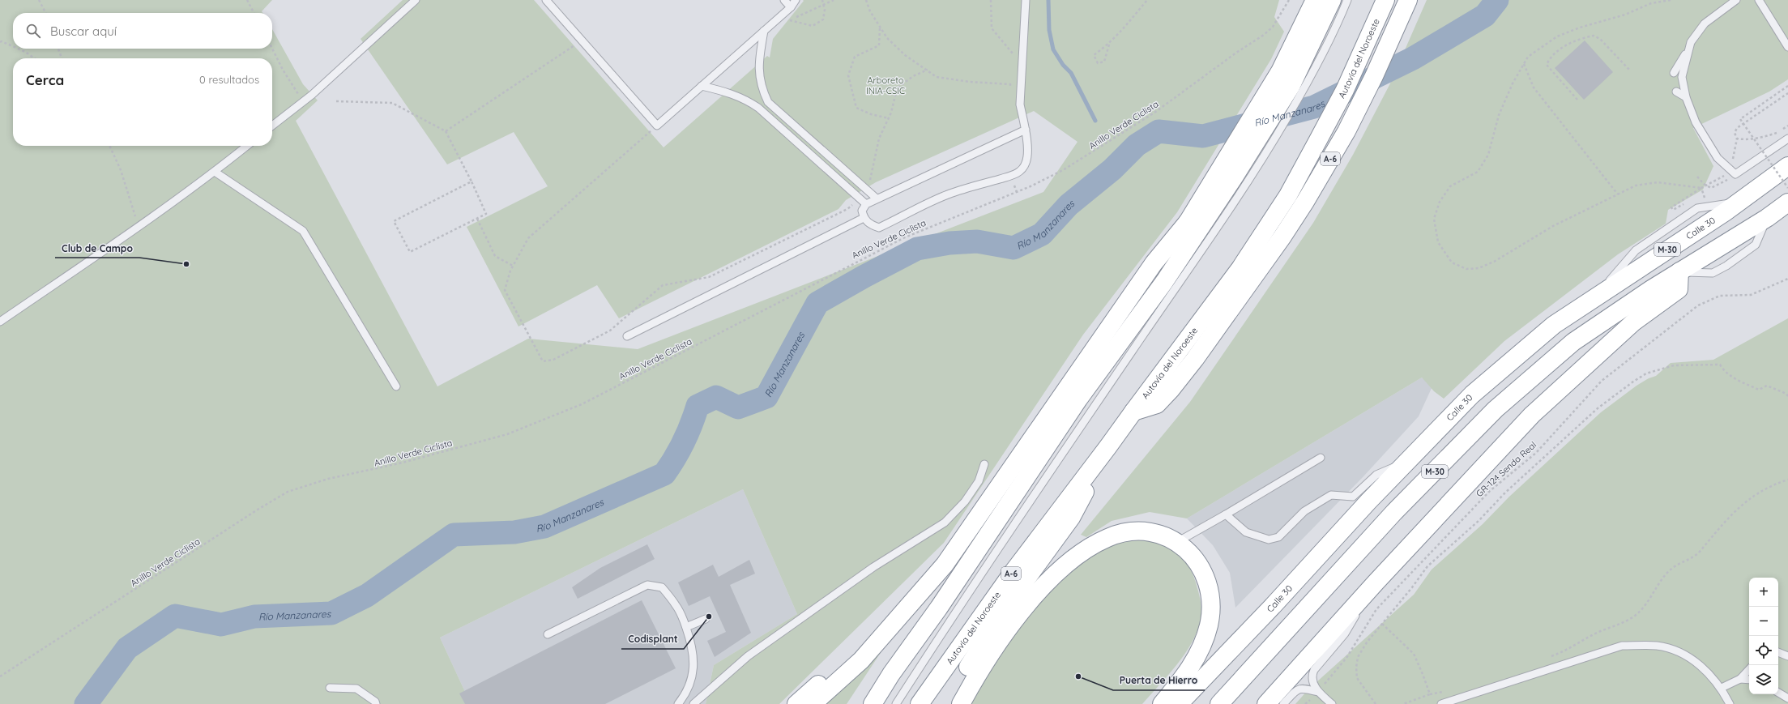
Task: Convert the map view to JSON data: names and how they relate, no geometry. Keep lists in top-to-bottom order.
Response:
{
  "streets": {
    "highway": [
      "Autovía del Noroeste",
      "A-6",
      "Calle 30",
      "M-30"
    ],
    "path": ["Anillo Verde Ciclista", "GR-124 Senda Real"]
  },
  "crossings": [
    ["Autovía del Noroeste", "A-6"]
  ],
  "water": ["Río Manzanares"],
  "parks": ["Arboreto INIA-CSIC"],
  "places": ["Club de Campo", "Codisplant", "Puerta de Hierro"],
  "page": {
    "search": "Buscar aquí",
    "heading": ["Cerca", "0 resultados"],
    "map_buttons": ["+", "−"]
  }
}
